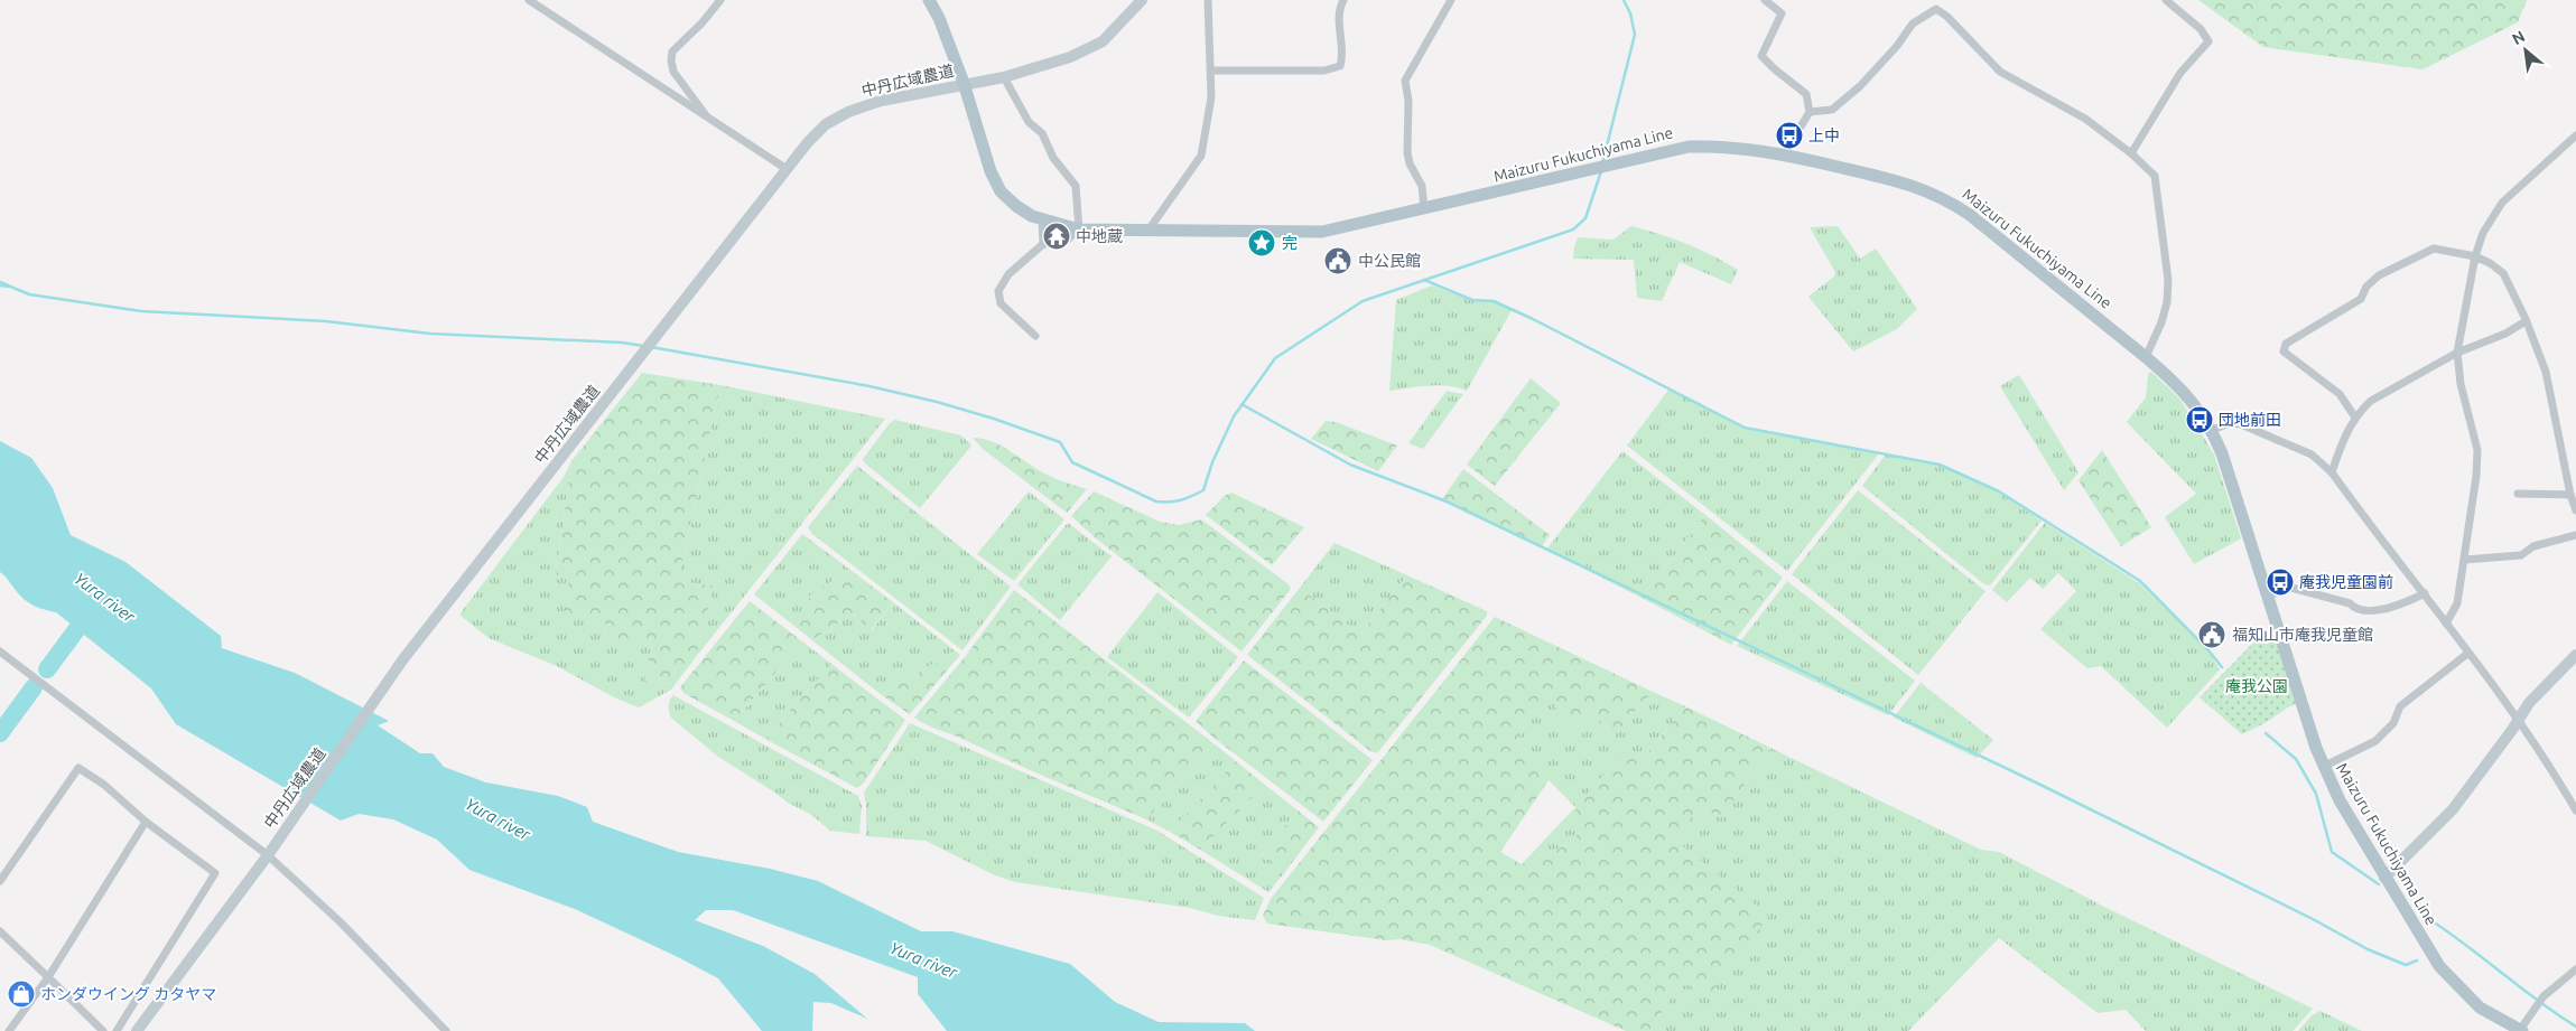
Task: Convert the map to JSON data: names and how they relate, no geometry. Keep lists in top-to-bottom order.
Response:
{
  "streets": {
    "main road": ["Maizuru Fukuchiyama Line"],
    "street": ["中丹広域農道"]
  },
  "crossings": [
    ["中丹広域農道", "Maizuru Fukuchiyama Line"]
  ],
  "water": ["Yura river"],
  "parks": ["庵我公園"],
  "places": {
    "bus stop": ["上中", "団地前田", "庵我児童園前"],
    "temple": ["中地蔵"],
    "place": ["完"],
    "public building": ["中公民館", "福知山市庵我児童館"],
    "shop": ["ホンダウイング カタヤマ"]
  },
  "north": "top left"
}
